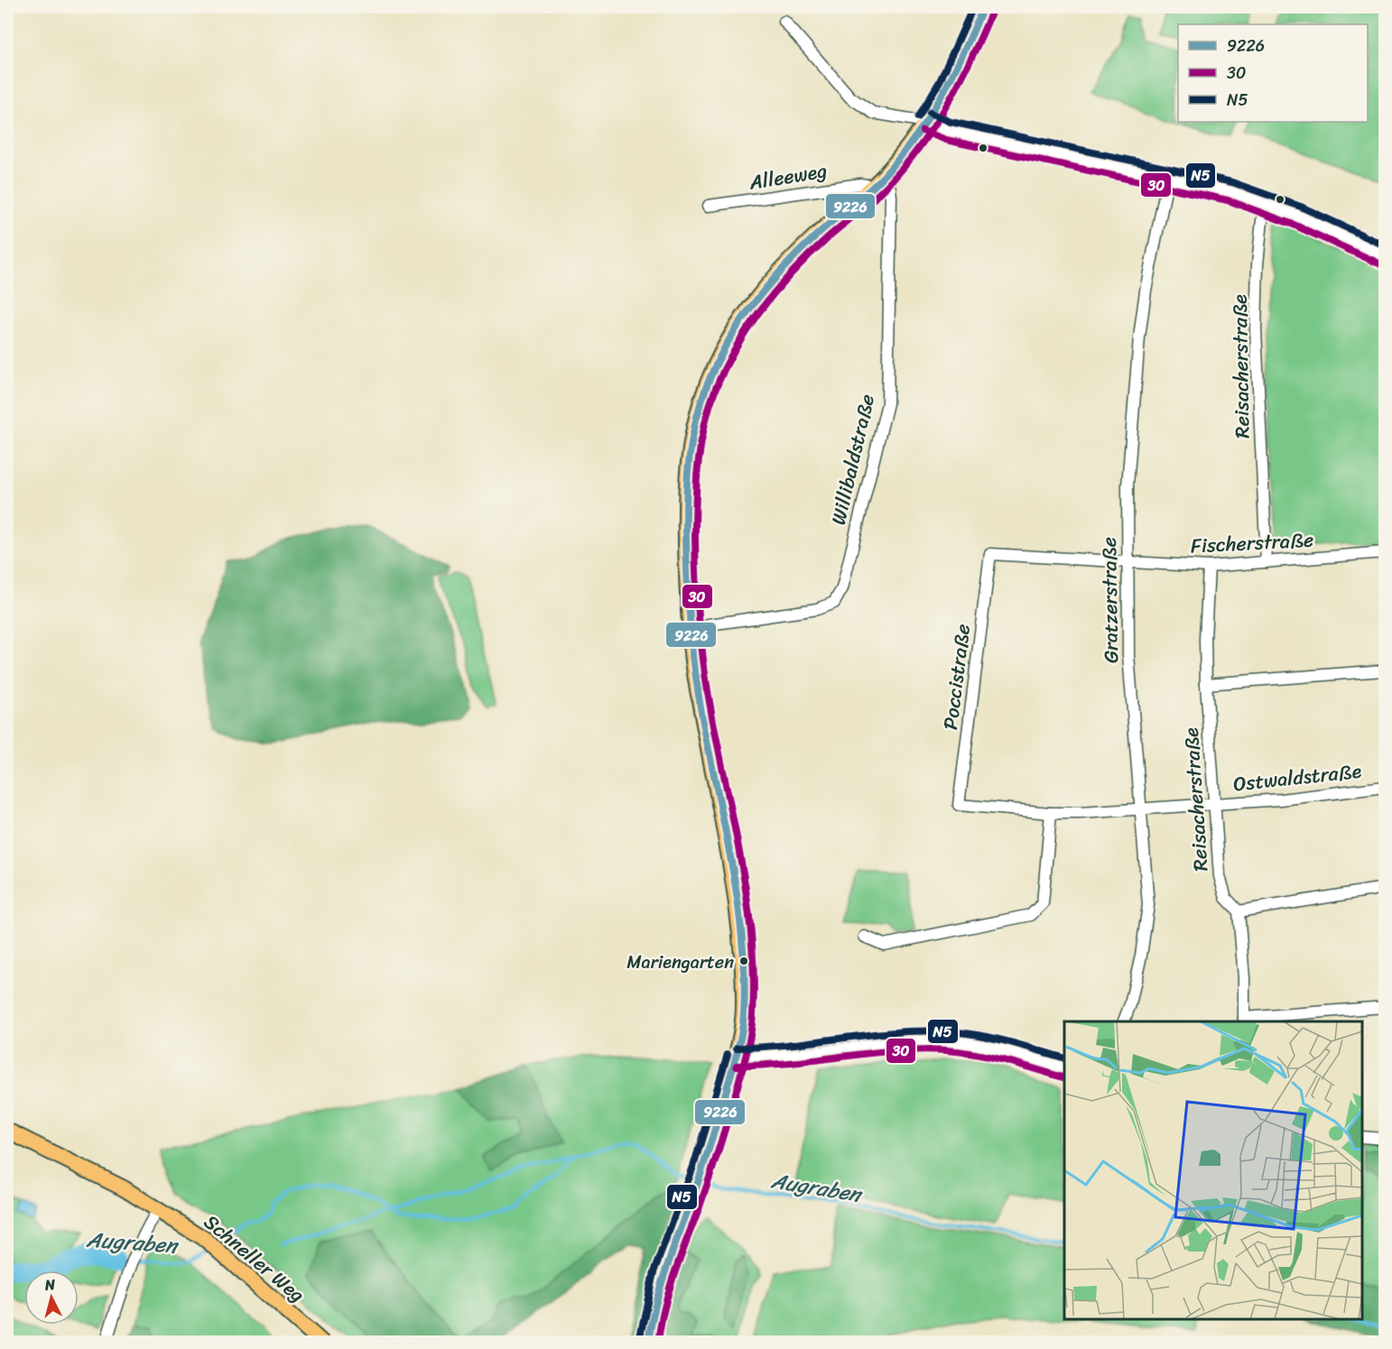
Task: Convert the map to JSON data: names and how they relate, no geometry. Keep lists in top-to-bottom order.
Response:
{
  "streets": {
    "main road": ["Schneller Weg"],
    "street": [
      "Alleeweg",
      "Reisacherstraße",
      "Willibaldstraße",
      "Fischerstraße",
      "Gratzerstraße",
      "Poccistraße",
      "Ostwaldstraße"
    ]
  },
  "crossings": [
    ["Alleeweg", "Willibaldstraße"],
    ["Reisacherstraße", "Fischerstraße"],
    ["Reisacherstraße", "Ostwaldstraße"],
    ["Fischerstraße", "Gratzerstraße"],
    ["Fischerstraße", "Poccistraße"],
    ["Gratzerstraße", "Ostwaldstraße"],
    ["Poccistraße", "Ostwaldstraße"]
  ],
  "water": ["Augraben"],
  "places": ["Mariengarten"],
  "lines": ["transit line 9226", "transit line N5", "transit line 30"],
  "legend": ["9226", "30", "N5"],
  "north": "top"
}
